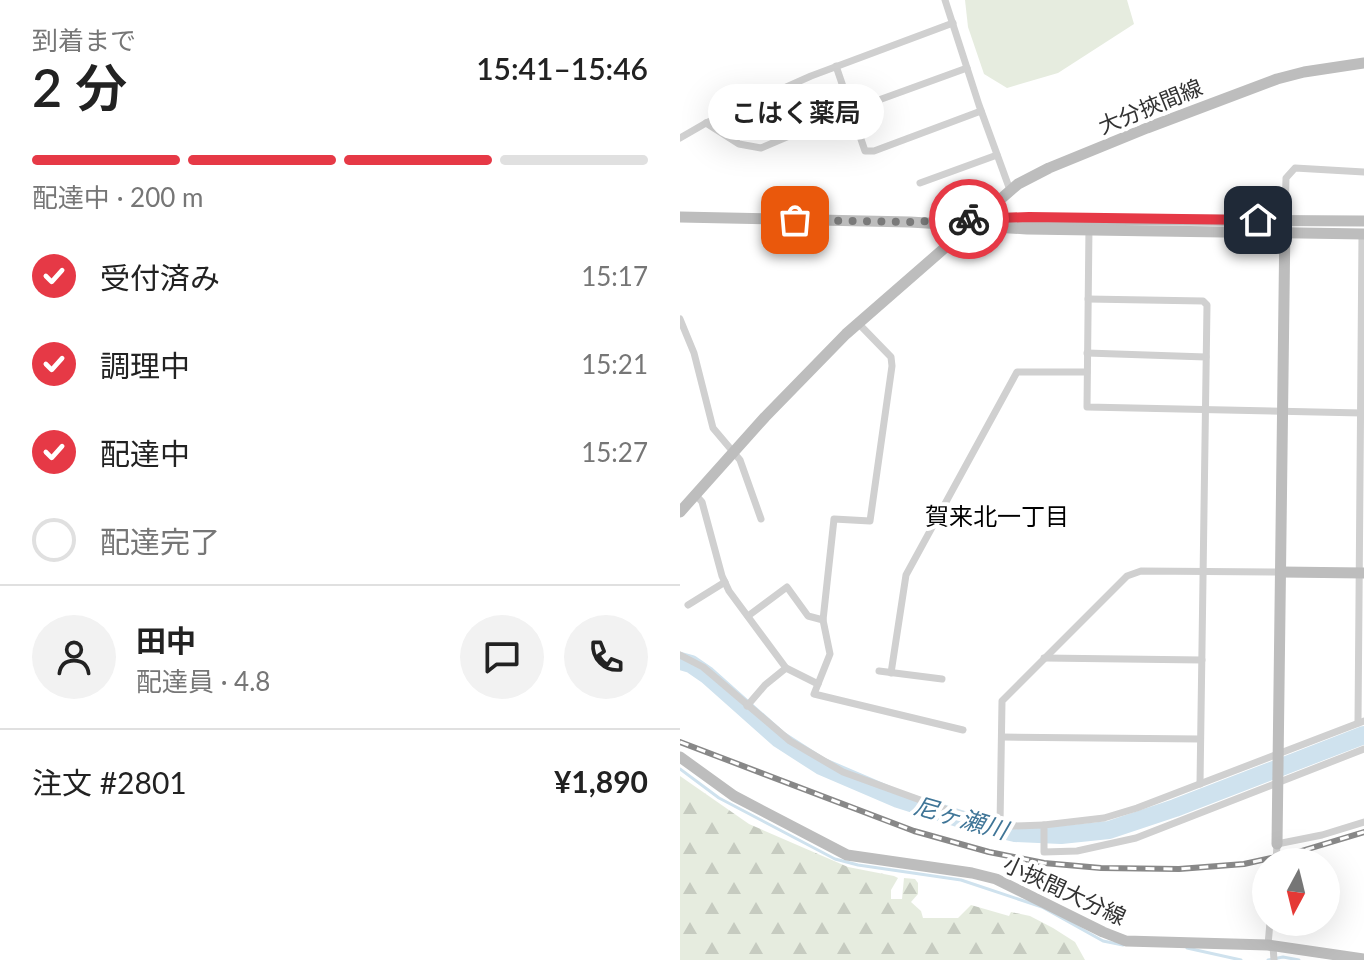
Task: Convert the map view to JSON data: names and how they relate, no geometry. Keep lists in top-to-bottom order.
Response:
{
  "streets": {
    "main road": ["大分挾間線", "小挾間大分線"]
  },
  "districts": ["賀来北一丁目"],
  "water": ["尼ヶ瀬川"],
  "places": ["こはく薬局"],
  "north": "bottom",
  "page": {
    "heading": ["2 分", "到着まで", "15:41–15:46"],
    "panel": [
      "田中",
      "配達員 · 4.8",
      "注文 #2801",
      "¥1,890"
    ],
    "bubble": "こはく薬局",
    "bar": "配達中 · 200 m",
    "list": [
      ["受付済み", "15:17"],
      ["調理中", "15:21"],
      ["配達中", "15:27"],
      "配達完了"
    ]
  }
}
